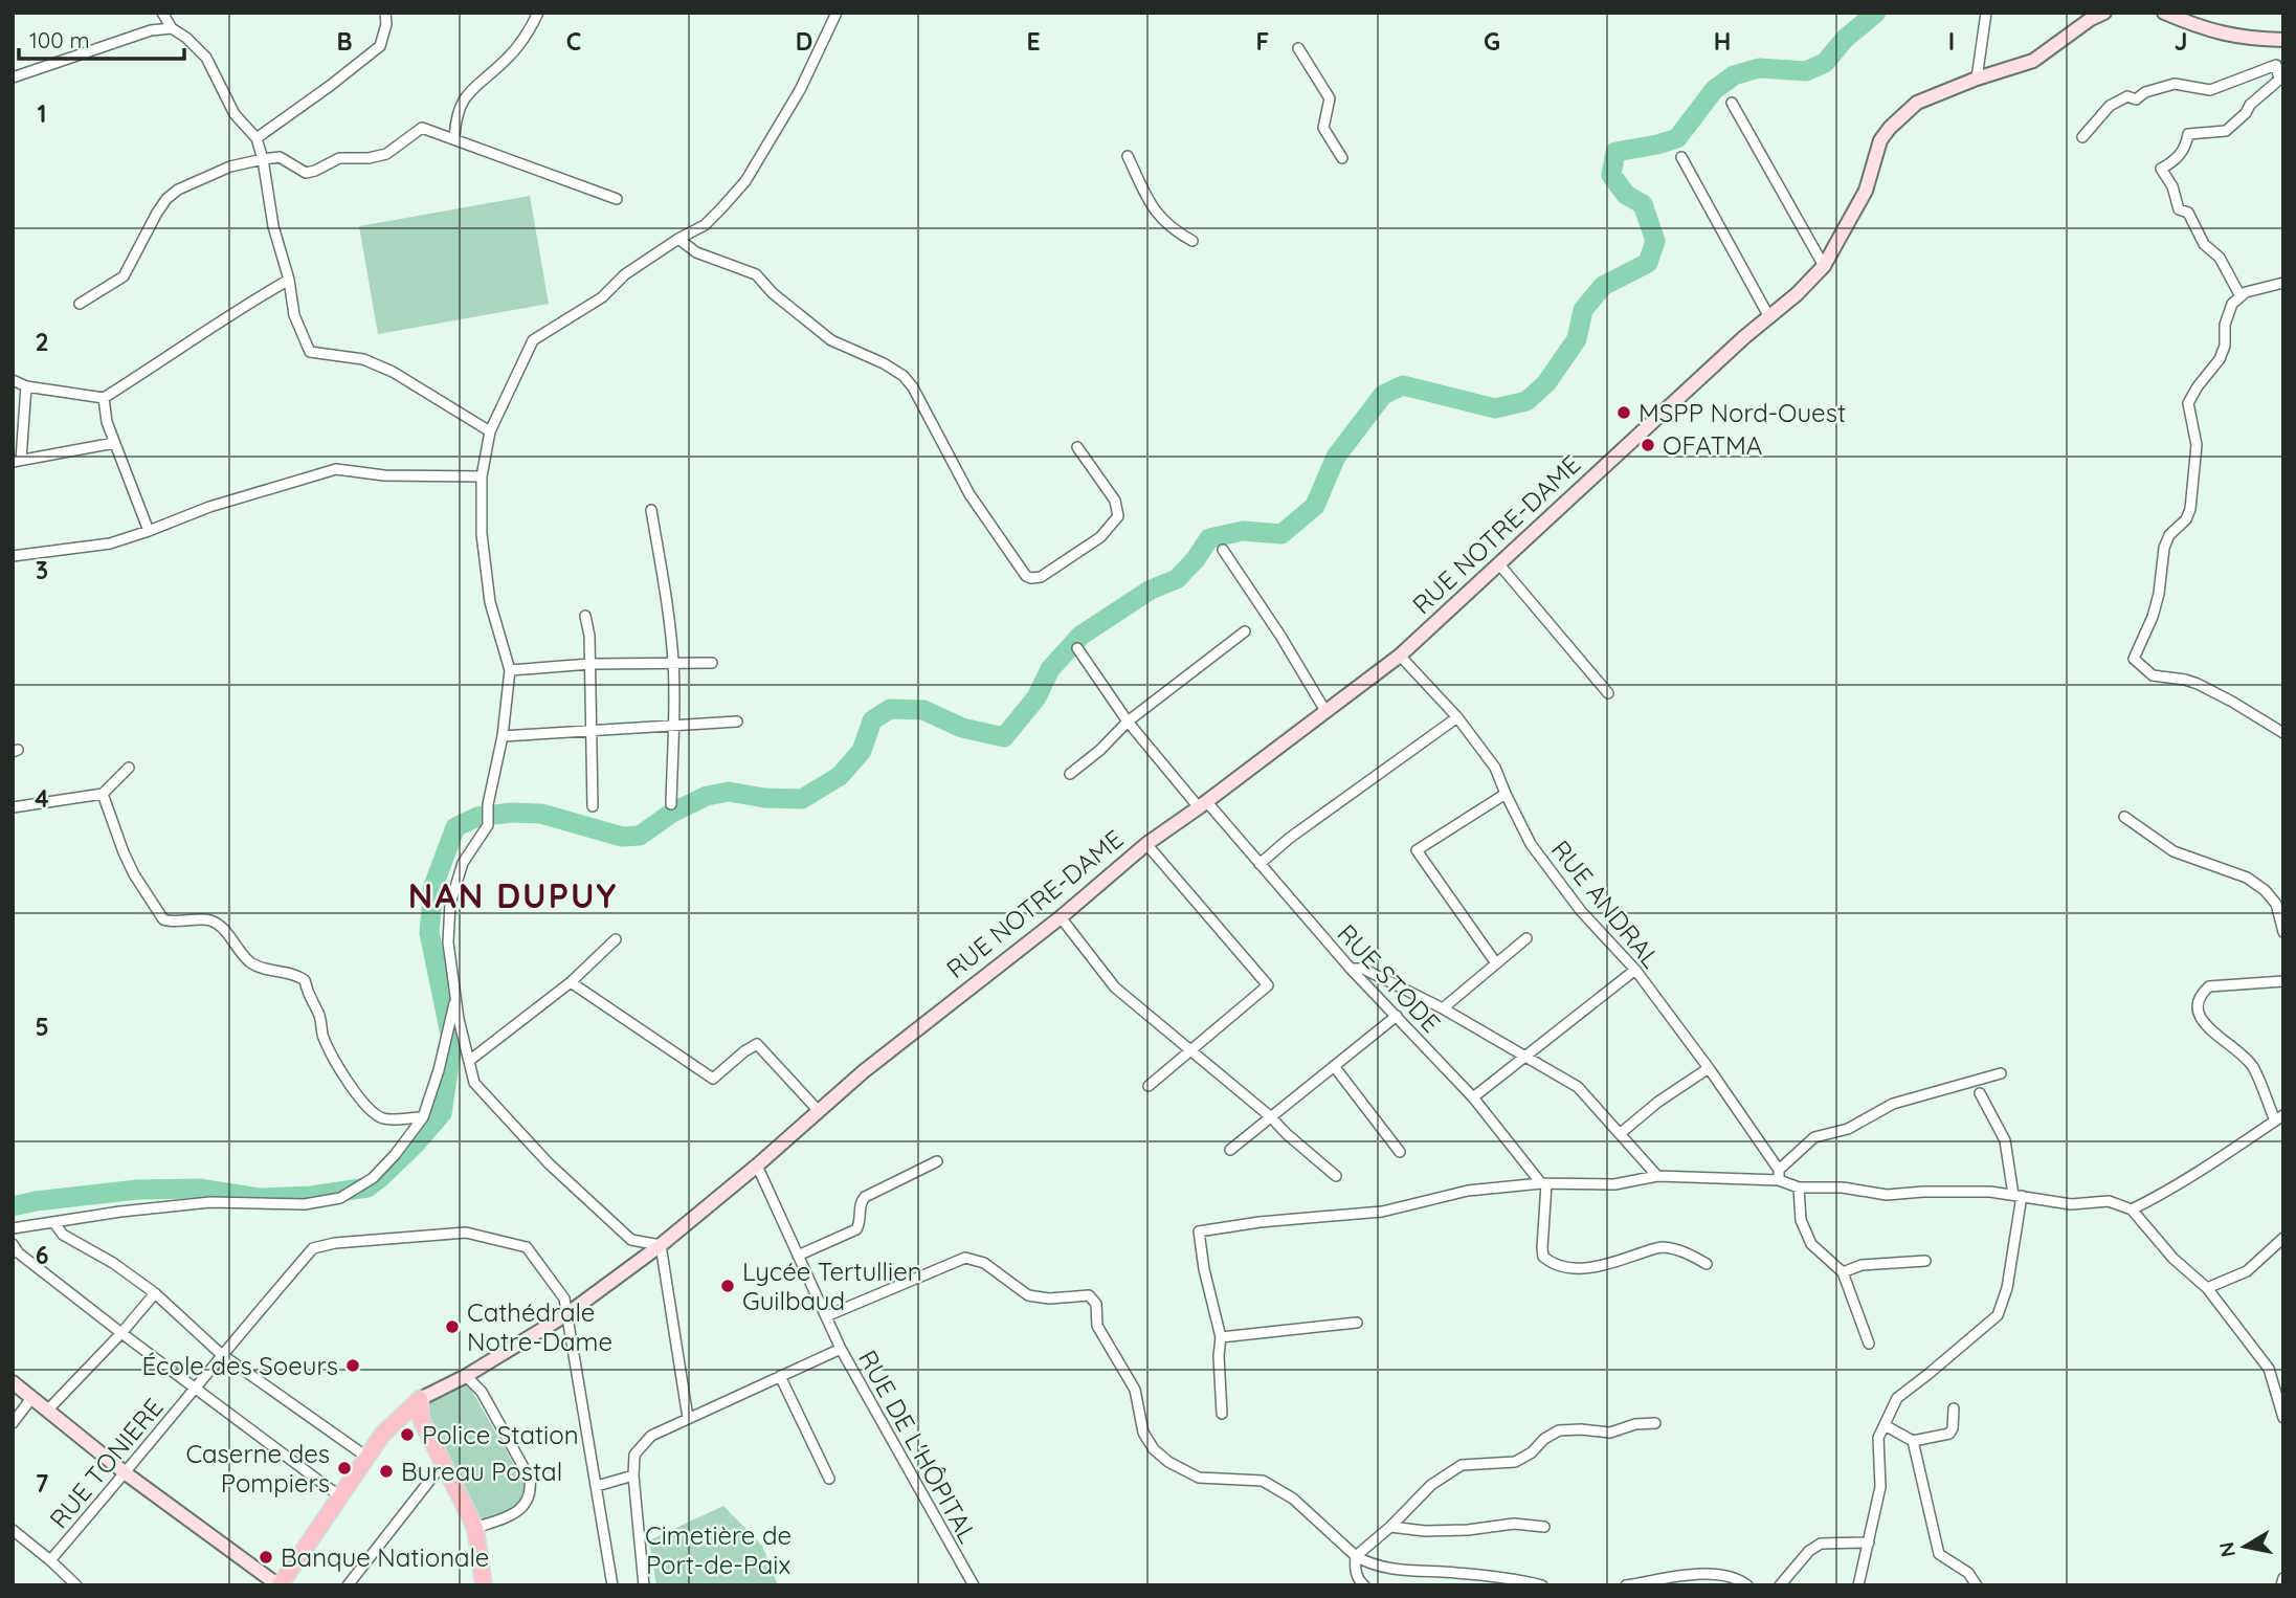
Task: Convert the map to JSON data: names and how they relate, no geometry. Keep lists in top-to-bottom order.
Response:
{
  "streets": {
    "main road": ["RUE NOTRE-DAME"],
    "street": [
      "RUE ANDRAL",
      "RUE STODE",
      "RUE DE L'HÔPITAL",
      "RUE TONIERE"
    ]
  },
  "crossings": [
    ["RUE NOTRE-DAME", "RUE ANDRAL"],
    ["RUE NOTRE-DAME", "RUE STODE"],
    ["RUE NOTRE-DAME", "RUE DE L'HÔPITAL"],
    ["RUE NOTRE-DAME", "RUE TONIERE"]
  ],
  "districts": ["NAN DUPUY"],
  "parks": ["Cimetière de Port-de-Paix"],
  "places": [
    "MSPP Nord-Ouest",
    "OFATMA",
    "Lycée Tertullien Guilbaud",
    "Cathédrale Notre-Dame",
    "École des Soeurs",
    "Police Station",
    "Caserne des Pompiers",
    "Bureau Postal",
    "Banque Nationale"
  ],
  "scale_bar": "100 m",
  "north": "left",
  "grid": {
    "columns": [
      "B",
      "C",
      "D",
      "E",
      "F",
      "G",
      "H",
      "I",
      "J"
    ],
    "rows": [
      "1",
      "2",
      "3",
      "4",
      "5",
      "6",
      "7"
    ]
  }
}
